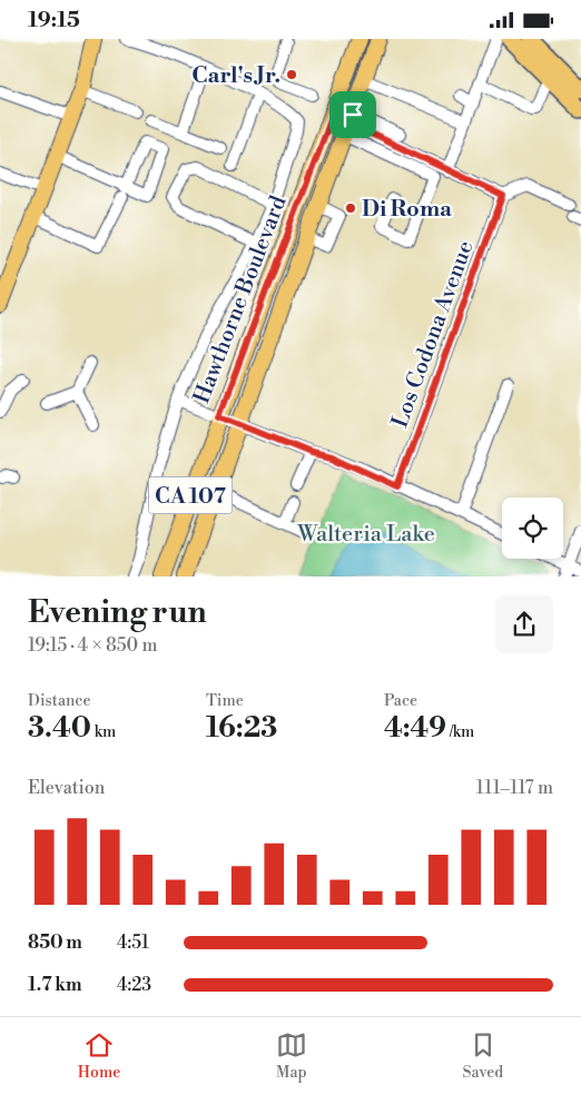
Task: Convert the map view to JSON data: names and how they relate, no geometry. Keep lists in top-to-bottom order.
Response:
{
  "streets": {
    "main road": ["Hawthorne Boulevard", "CA 107"],
    "street": ["Los Codona Avenue"]
  },
  "parks": ["Walteria Lake"],
  "places": ["Carl's Jr.", "Di Roma"],
  "page": {
    "status": "19:15",
    "heading": ["Evening run", "19:15 · 4 × 850 m"],
    "stats": [
      ["Distance", "3.40 km"],
      ["Time", "16:23"],
      ["Pace", "4:49 /km"]
    ],
    "chart": ["Elevation", "111–117 m"],
    "list": [
      {
        "name": "850 m",
        "note": "4:51"
      },
      {
        "name": "1.7 km",
        "note": "4:23"
      }
    ],
    "tabs": ["Home", "Map", "Saved"]
  }
}
